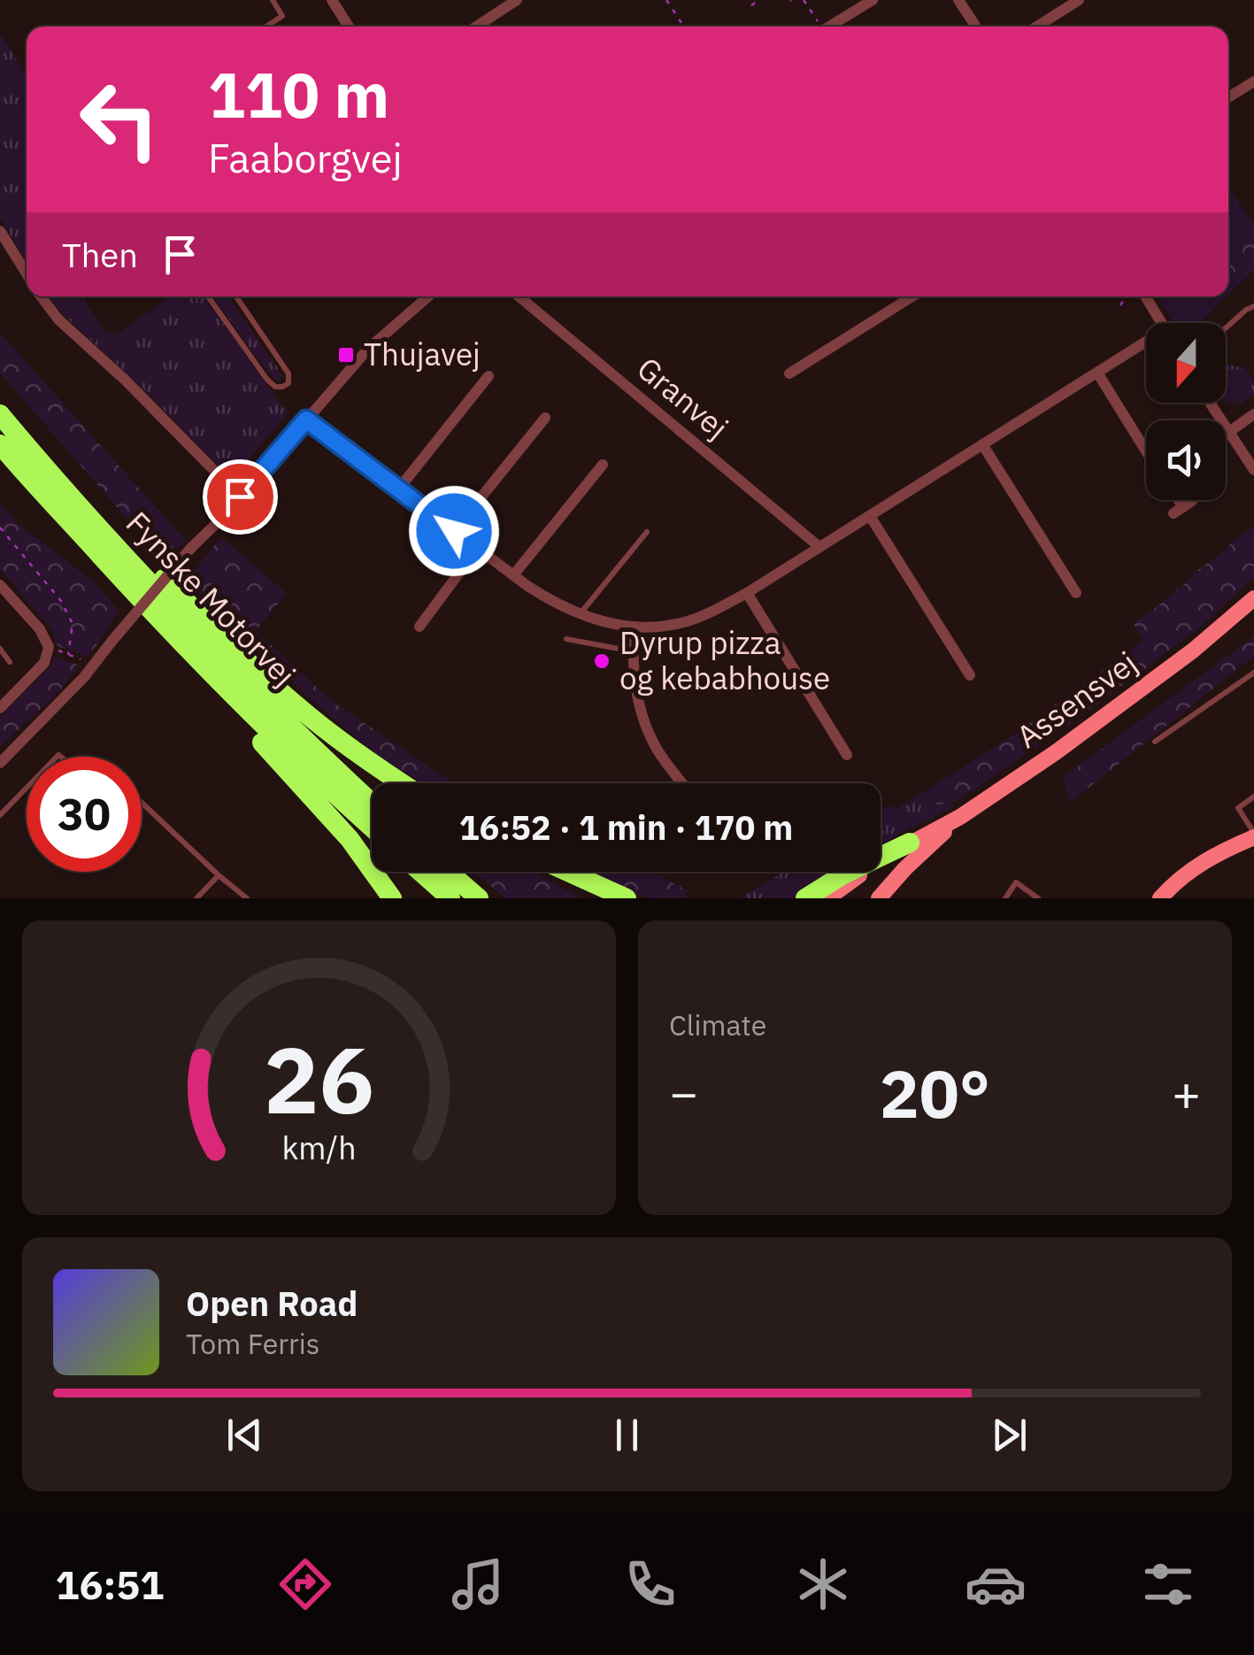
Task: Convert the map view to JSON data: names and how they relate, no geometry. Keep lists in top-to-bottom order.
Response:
{
  "streets": {
    "highway": ["Fynske Motorvej"],
    "main road": ["Assensvej"],
    "street": ["Granvej"]
  },
  "places": {
    "transit": ["Thujavej"],
    "other": ["Dyrup pizza og kebabhouse"]
  },
  "north": "bottom",
  "page": {
    "turn": ["110 m", "Faaborgvej"],
    "then": "Then",
    "limit": "30",
    "trip": "16:52 · 1 min · 170 m",
    "tile": "Climate",
    "heat": ["−", "20°", "+"],
    "song": ["Open Road", "Tom Ferris"],
    "tabs": "16:51",
    "gauge": ["26", "km/h"]
  }
}
